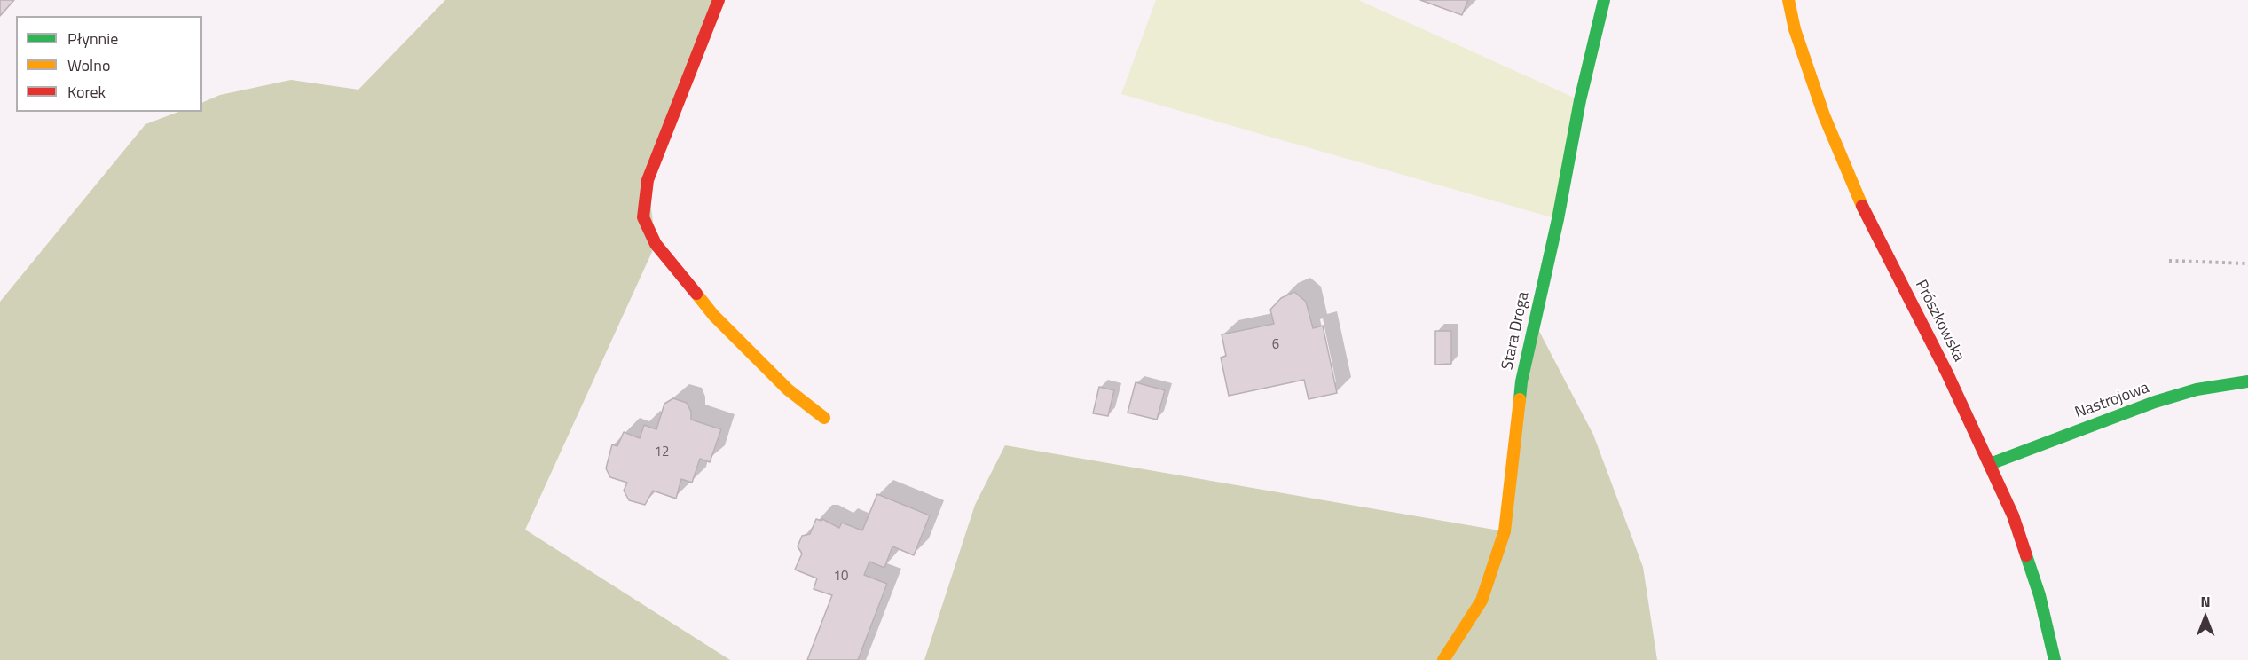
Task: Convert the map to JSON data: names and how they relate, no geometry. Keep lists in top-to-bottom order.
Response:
{
  "streets": {
    "street": ["Prószkowska", "Stara Droga", "Nastrojowa"]
  },
  "crossings": [
    ["Prószkowska", "Nastrojowa"]
  ],
  "house_numbers": ["6", "12", "10"],
  "legend": ["Płynnie", "Wolno", "Korek"],
  "north": "top"
}
